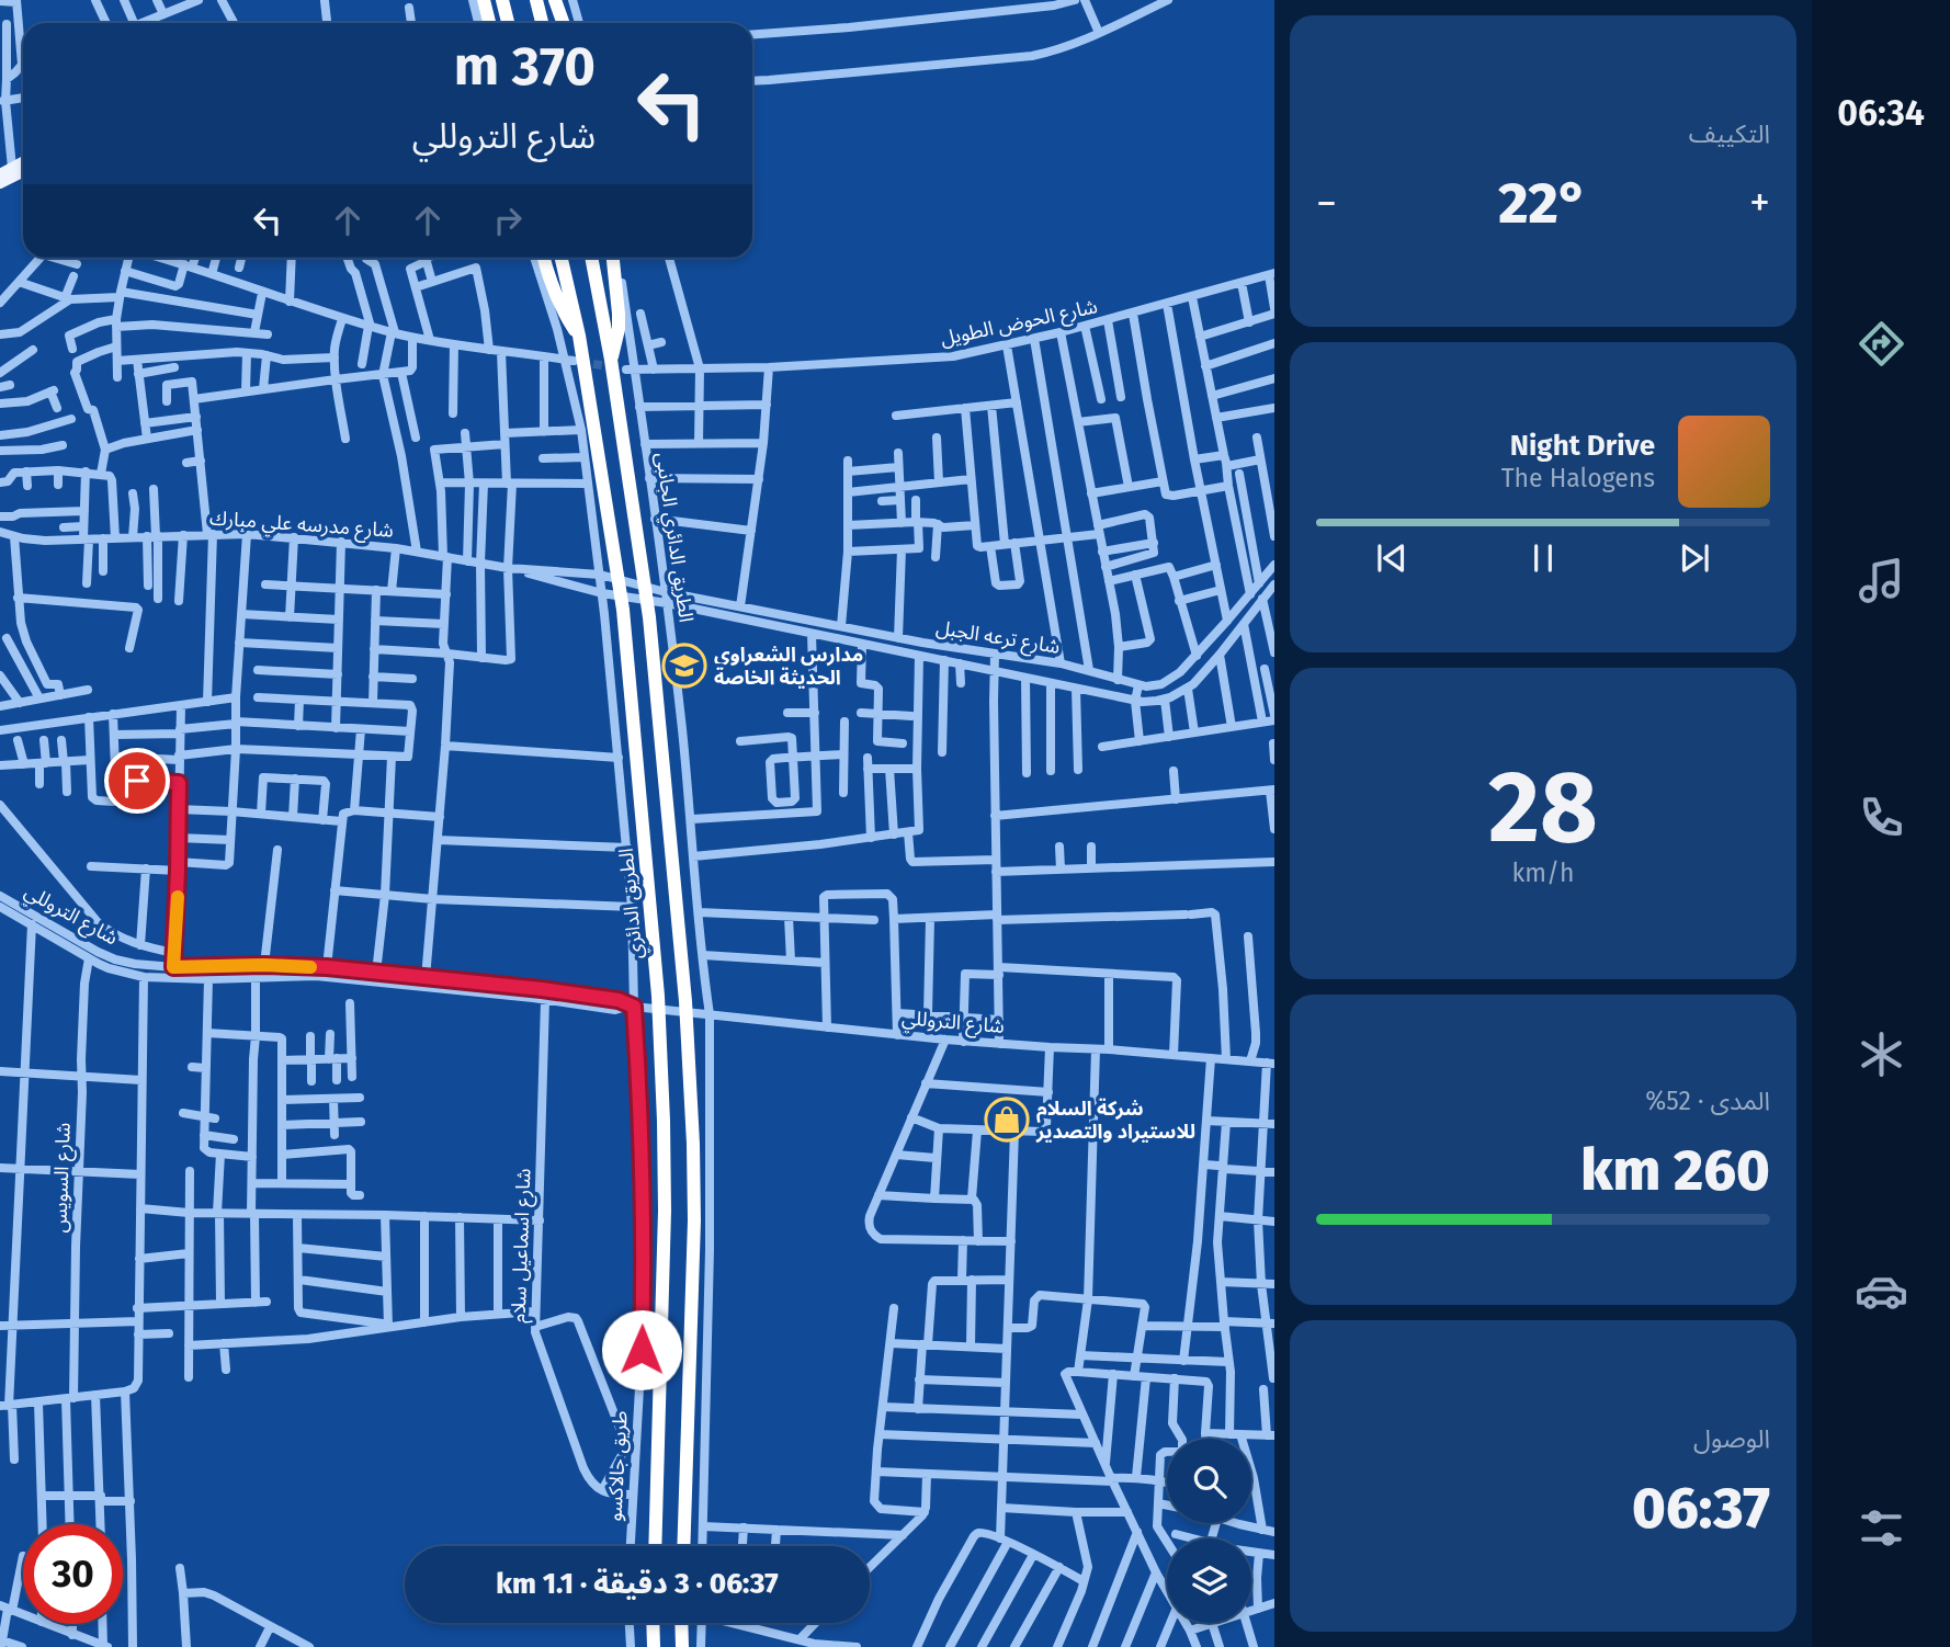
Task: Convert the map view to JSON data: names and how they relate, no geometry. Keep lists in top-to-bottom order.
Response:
{
  "streets": {
    "highway": ["الطريق الدائري"],
    "street": [
      "شارع الحوض الطويل",
      "شارع مدرسه علي مبارك",
      "الطريق الدائري الجانبى",
      "شارع ترعه الجبل",
      "شارع التروللي",
      "شارع السويس",
      "شارع اسماعيل سلام",
      "طريق جالاكسو"
    ]
  },
  "crossings": [
    ["شارع الحوض الطويل", "الطريق الدائري الجانبى"],
    ["شارع مدرسه علي مبارك", "الطريق الدائري الجانبى"],
    ["شارع مدرسه علي مبارك", "شارع ترعه الجبل"],
    ["الطريق الدائري الجانبى", "شارع ترعه الجبل"],
    ["الطريق الدائري الجانبى", "شارع التروللي"],
    ["شارع التروللي", "شارع السويس"],
    ["شارع التروللي", "شارع اسماعيل سلام"],
    ["شارع التروللي", "طريق جالاكسو"]
  ],
  "places": {
    "school or university": ["مدارس الشعراوي الحديثة الخاصة"],
    "shop": ["شركة السلام للاستيراد والتصدير"]
  },
  "page": {
    "tabs": "06:34",
    "tile": [
      "التكييف",
      ["28", "km/h"],
      ["المدى · 52%", "260 km"],
      ["الوصول", "06:37"]
    ],
    "turn": ["370 m", "شارع التروللي"],
    "heat": ["−", "22°", "+"],
    "song": ["Night Drive", "The Halogens"],
    "limit": "30",
    "trip": "06:37 · 3 دقيقة · 1.1 km"
  }
}
